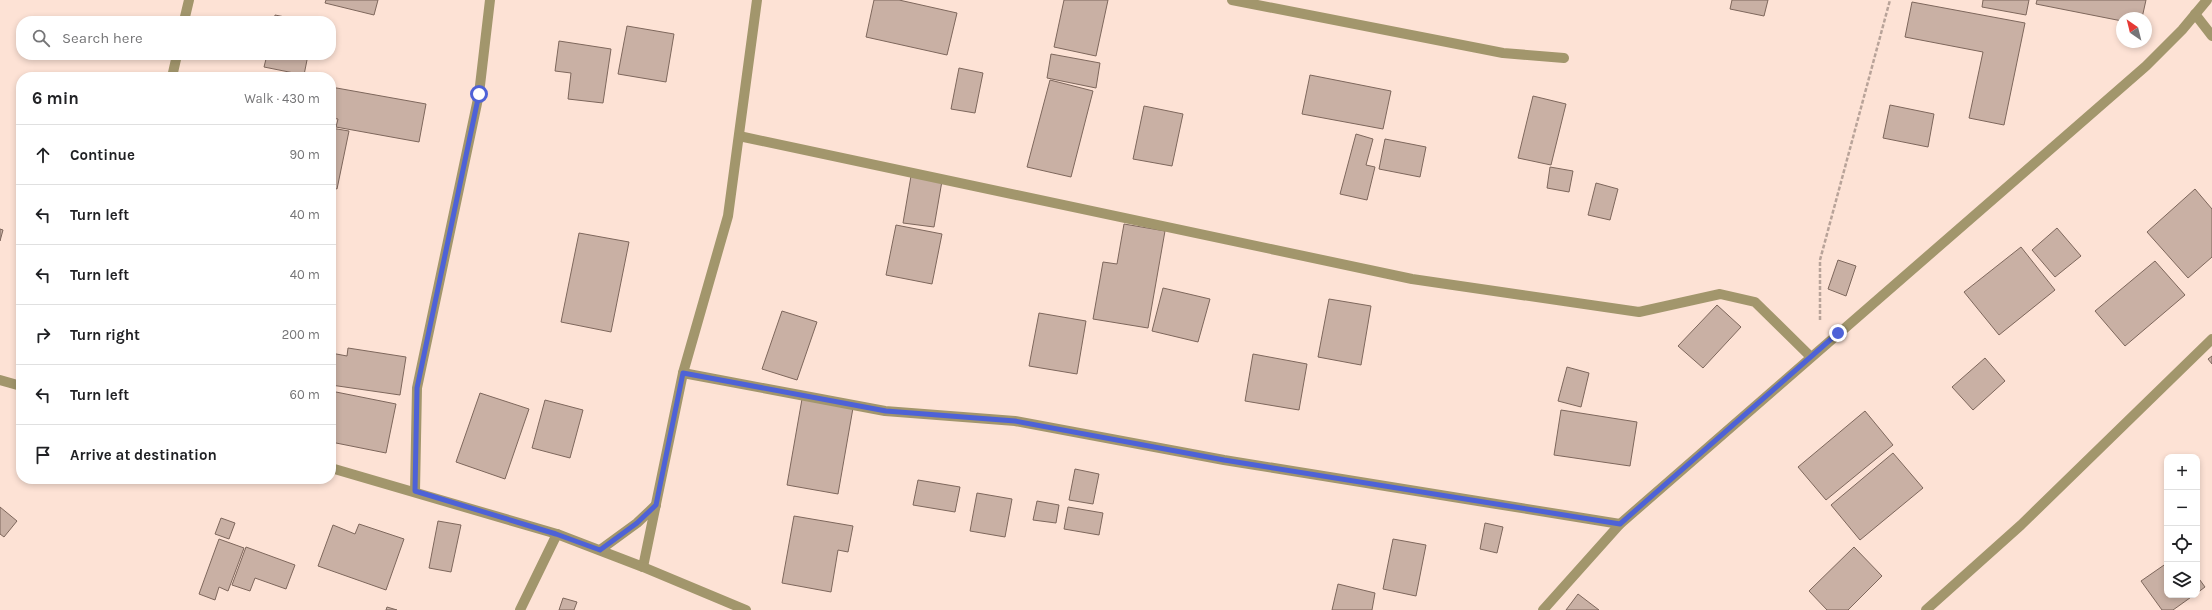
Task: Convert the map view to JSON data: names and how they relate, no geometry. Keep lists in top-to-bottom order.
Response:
{
  "north": "top left",
  "page": {
    "search": "Search here",
    "heading": ["6 min", "Walk · 430 m"],
    "list": [
      ["Continue", "90 m"],
      ["Turn left", "40 m"],
      ["Turn left", "40 m"],
      ["Turn right", "200 m"],
      ["Turn left", "60 m"],
      "Arrive at destination"
    ],
    "map_buttons": ["+", "−"]
  }
}
